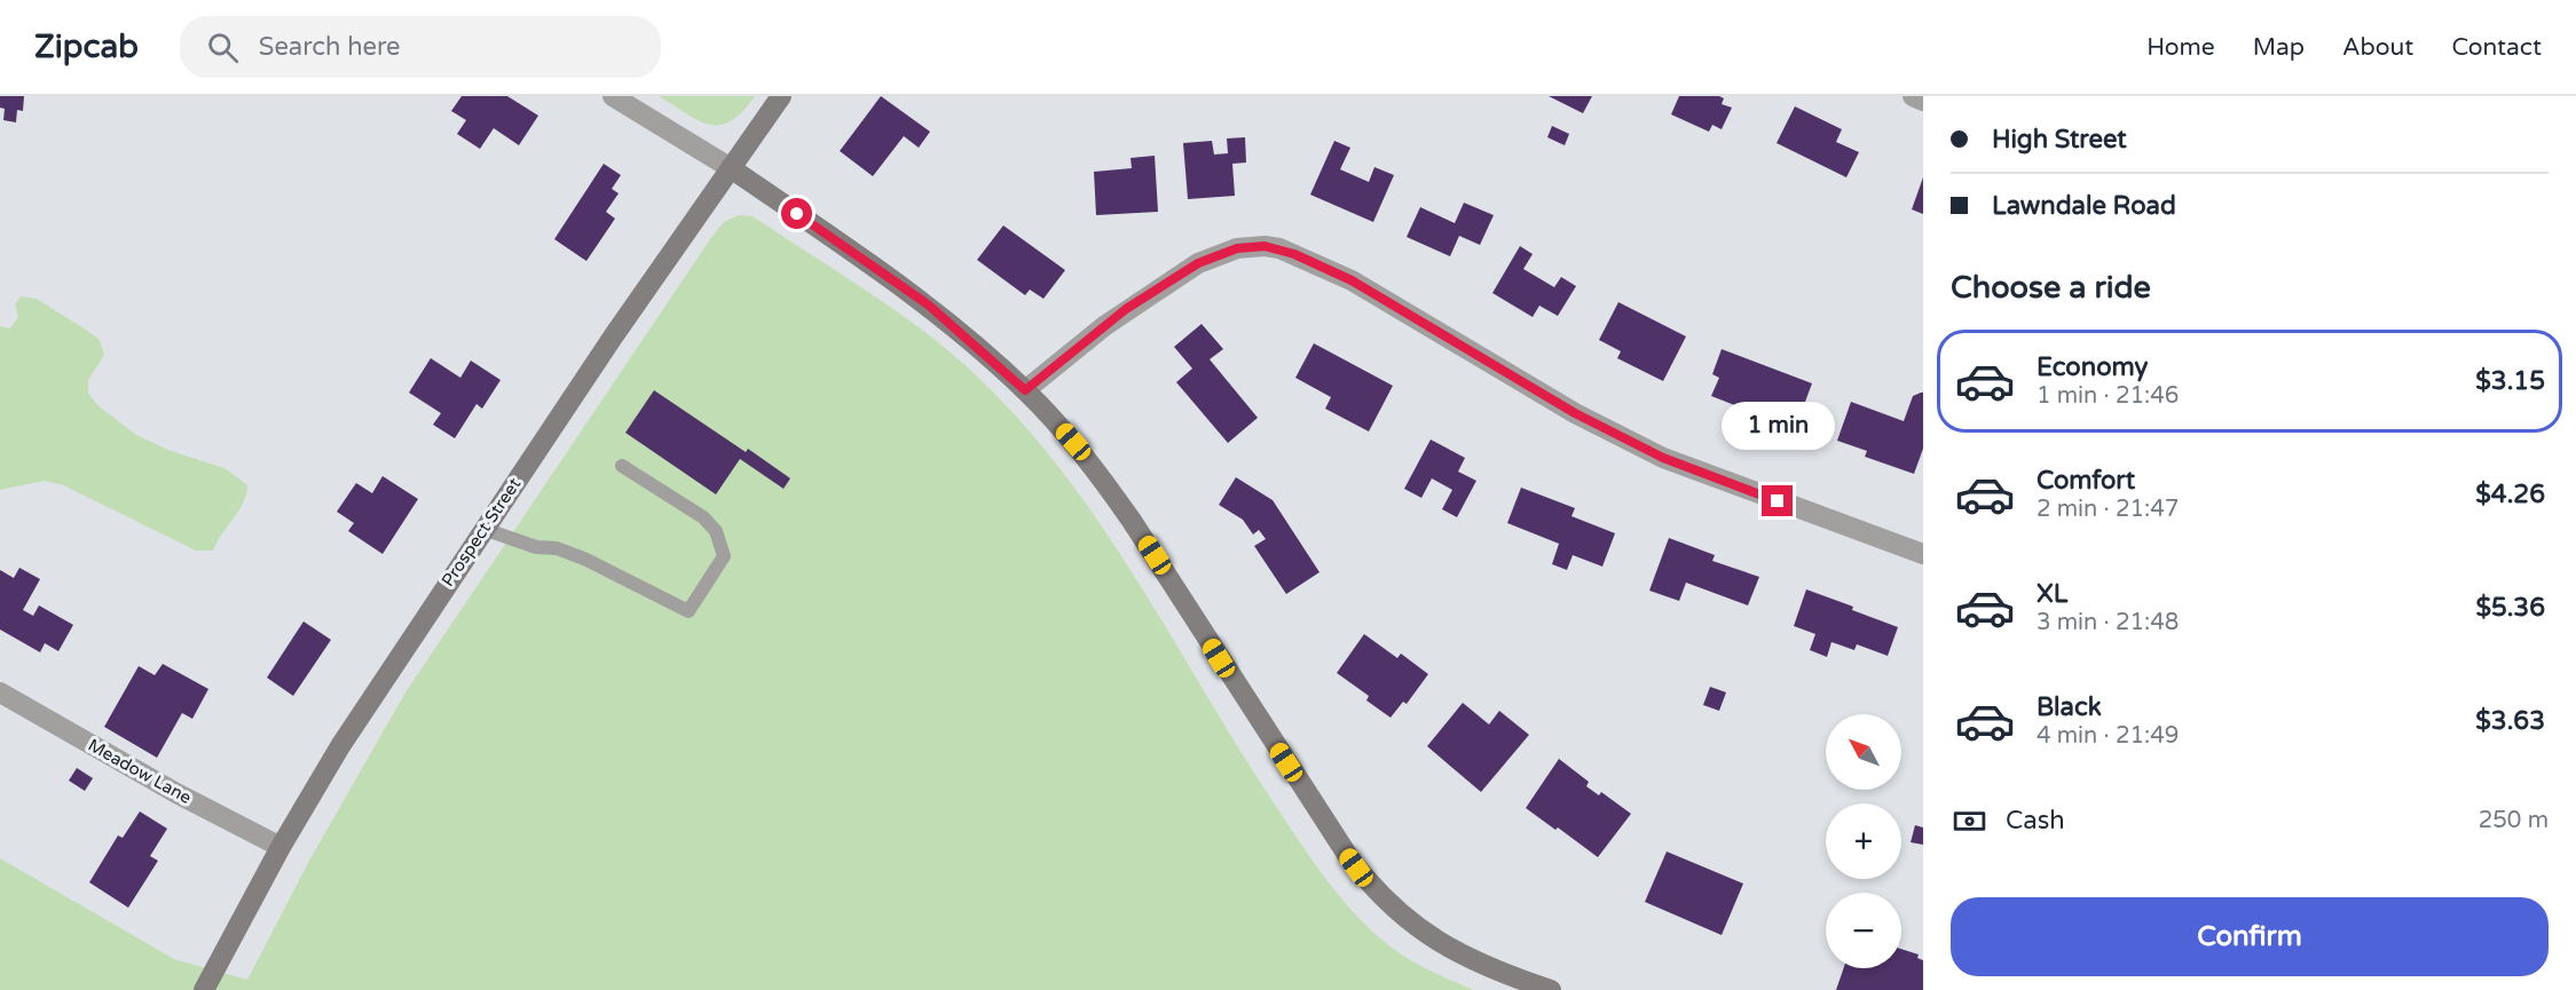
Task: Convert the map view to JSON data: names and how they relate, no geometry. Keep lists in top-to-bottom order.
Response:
{
  "streets": {
    "street": ["Prospect Street", "Meadow Lane"]
  },
  "crossings": [
    ["Prospect Street", "Meadow Lane"]
  ],
  "north": "top left",
  "page": {
    "header": "Zipcab",
    "search": "Search here",
    "nav": [
      "Home",
      "Map",
      "About",
      "Contact"
    ],
    "banner": ["High Street", "Lawndale Road"],
    "heading": "Choose a ride",
    "list": [
      {
        "name": "Economy",
        "note": "1 min · 21:46",
        "value": "$3.15"
      },
      {
        "name": "Comfort",
        "note": "2 min · 21:47",
        "value": "$4.26"
      },
      {
        "name": "XL",
        "note": "3 min · 21:48",
        "value": "$5.36"
      },
      {
        "name": "Black",
        "note": "4 min · 21:49",
        "value": "$3.63"
      }
    ],
    "bubble": "1 min",
    "map_buttons": ["+", "−"],
    "pay": ["Cash", "250 m"],
    "buttons": "Confirm"
  }
}
